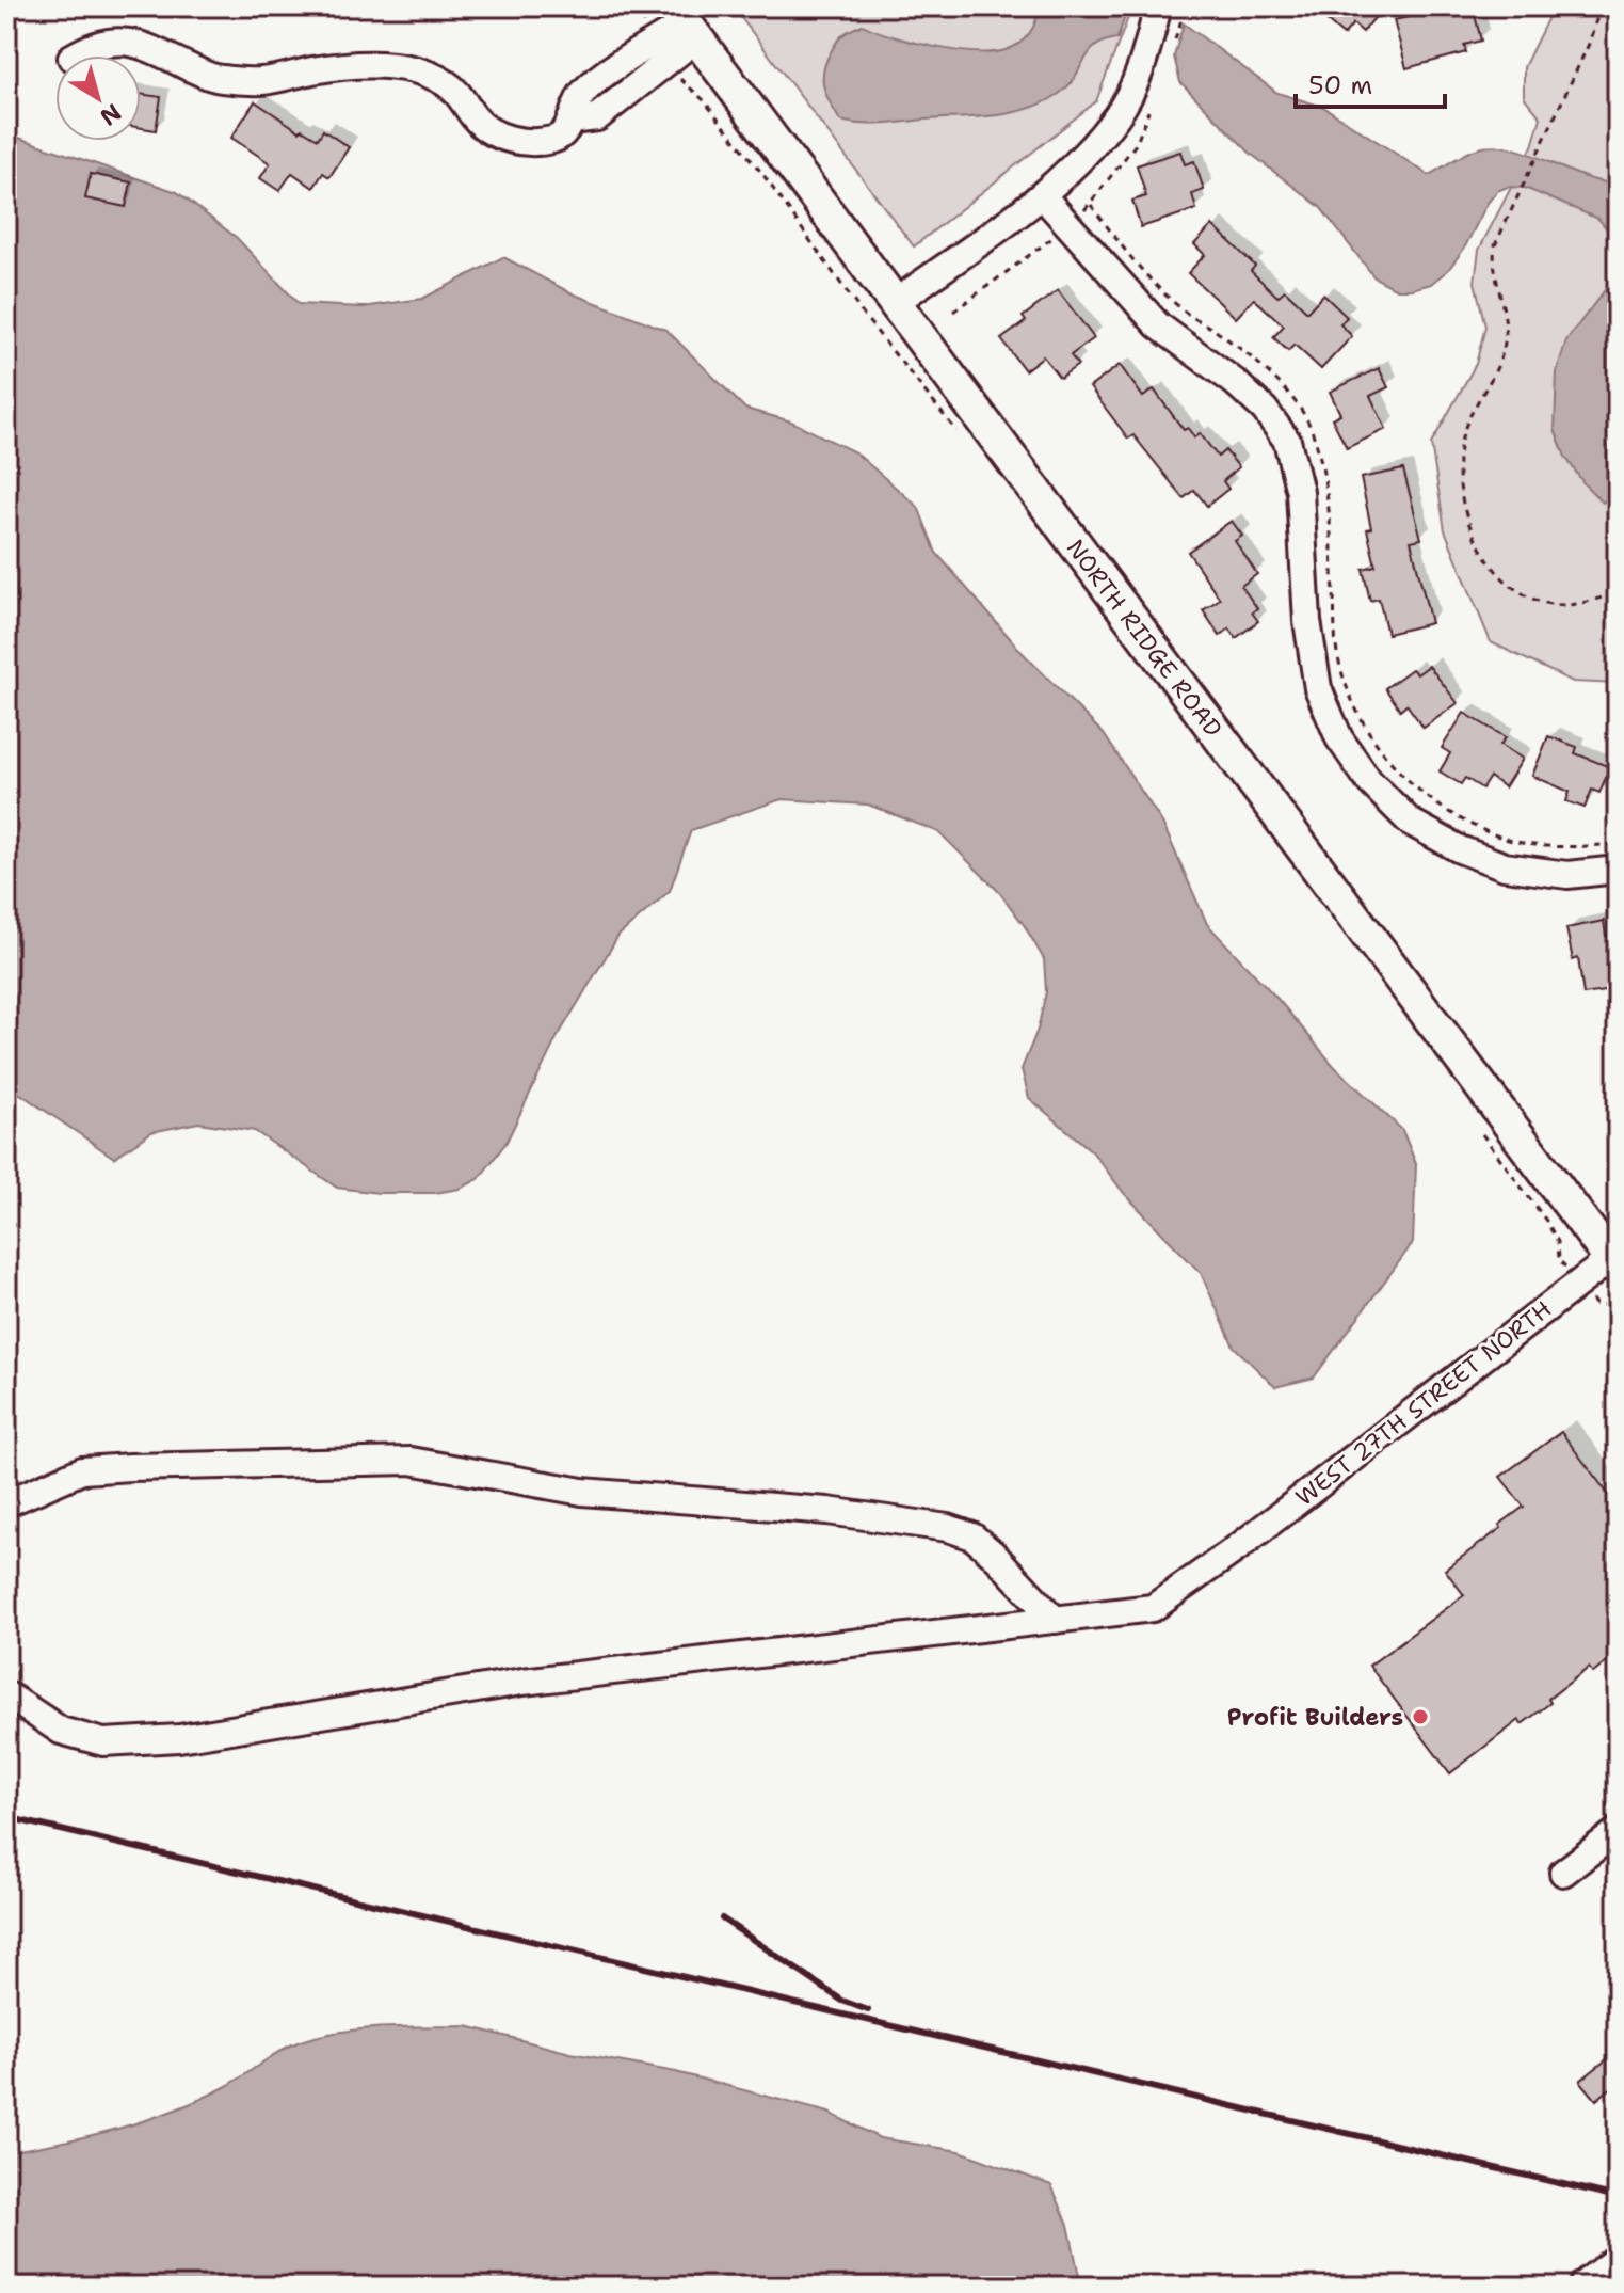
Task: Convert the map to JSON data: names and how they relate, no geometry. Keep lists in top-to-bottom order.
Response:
{
  "streets": {
    "main road": ["NORTH RIDGE ROAD"],
    "street": ["WEST 27TH STREET NORTH"]
  },
  "crossings": [
    ["NORTH RIDGE ROAD", "WEST 27TH STREET NORTH"]
  ],
  "places": ["Profit Builders"],
  "scale_bar": "50 m",
  "north": "bottom right"
}
